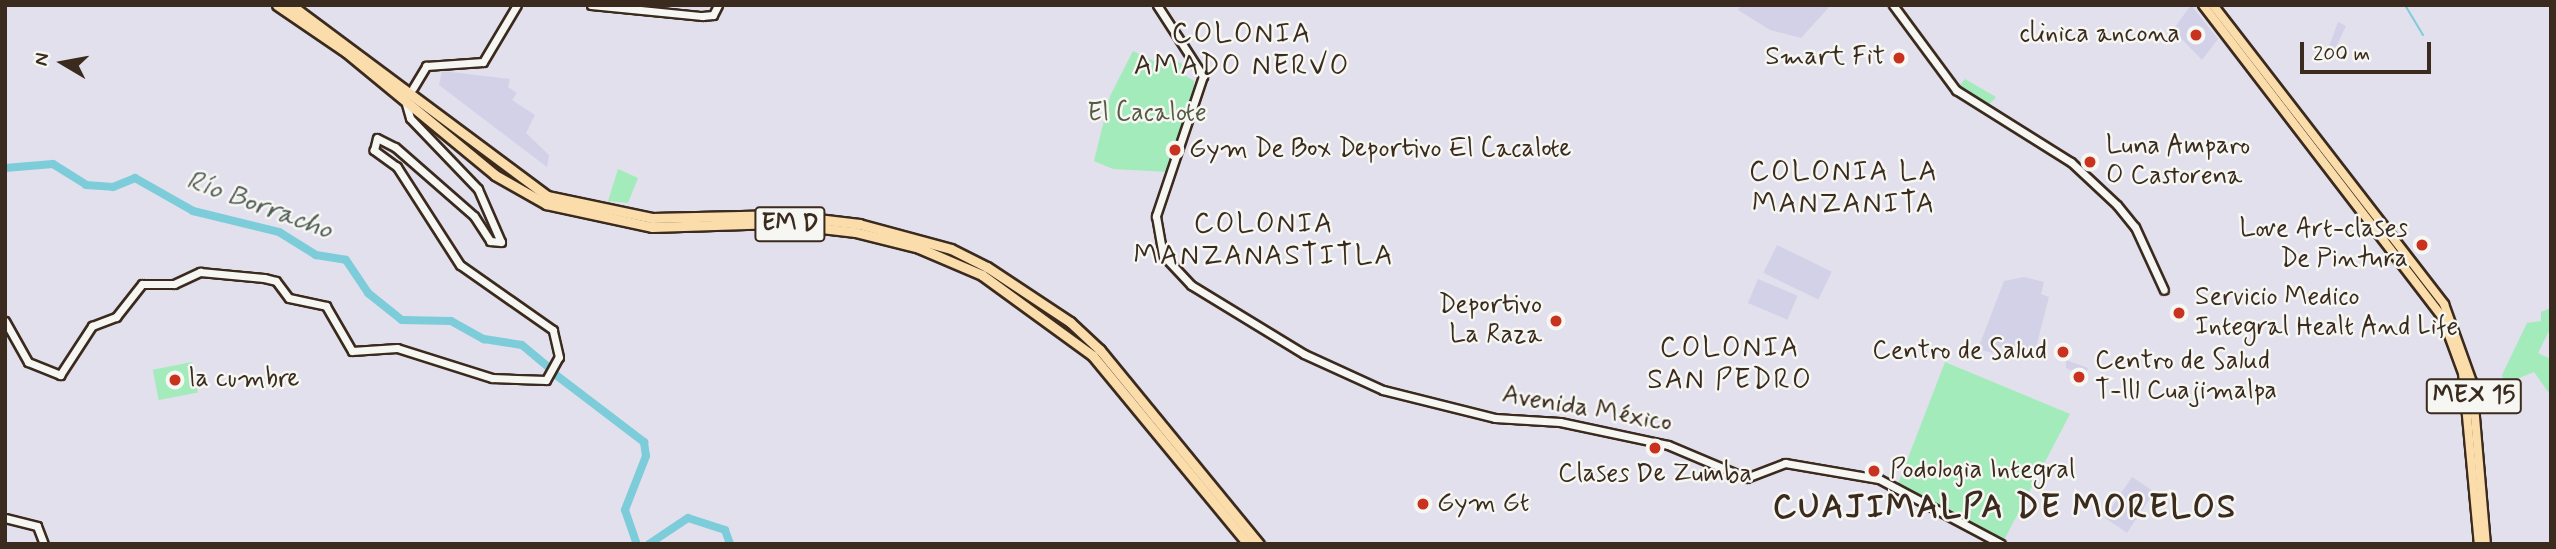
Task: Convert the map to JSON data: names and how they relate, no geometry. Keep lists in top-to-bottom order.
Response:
{
  "streets": {
    "highway": ["EM D"],
    "main road": ["MEX 15", "Avenida México"]
  },
  "districts": [
    "COLONIA AMADO NERVO",
    "COLONIA LA MANZANITA",
    "COLONIA MANZANASTITLA",
    "COLONIA SAN PEDRO",
    "CUAJIMALPA DE MORELOS"
  ],
  "water": ["Río Borracho"],
  "parks": ["El Cacalote"],
  "places": [
    "clinica ancona",
    "Smart Fit",
    "Gym De Box Deportivo El Cacalote",
    "Luna Amparo O Castorena",
    "Love Art-clases De Pintura",
    "Servicio Medico Integral Healt And Life",
    "Deportivo La Raza",
    "Centro de Salud",
    "Centro de Salud T-lll Cuajimalpa",
    "la cumbre",
    "Clases De Zumba",
    "Podologia Integral",
    "Gym Gt"
  ],
  "scale_bar": "200 m",
  "north": "left"
}
